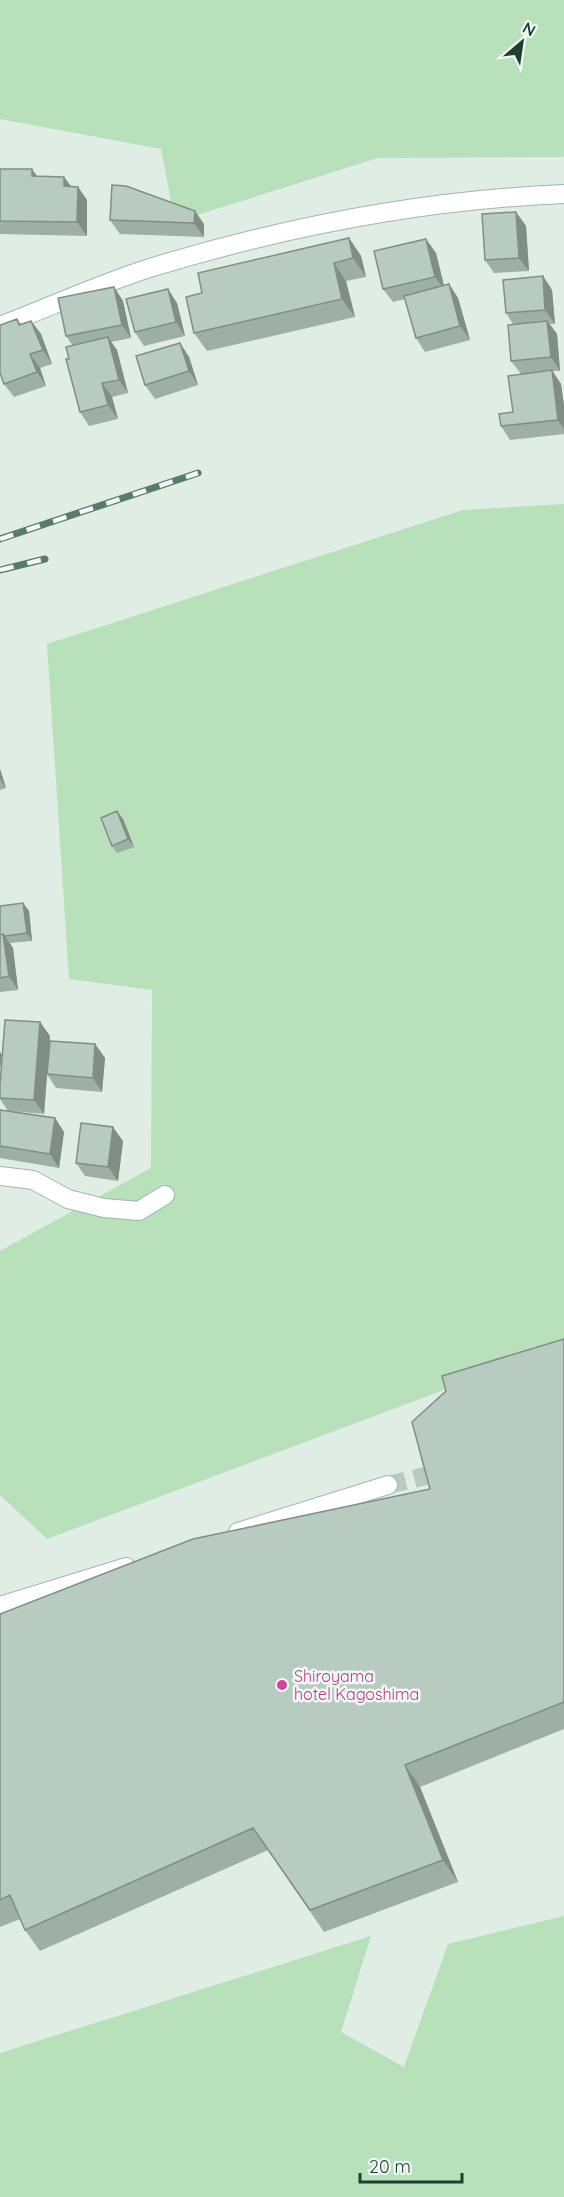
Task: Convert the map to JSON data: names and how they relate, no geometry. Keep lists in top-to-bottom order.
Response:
{
  "places": ["Shiroyama hotel Kagoshima"],
  "scale_bar": "20 m",
  "north": "top right"
}
